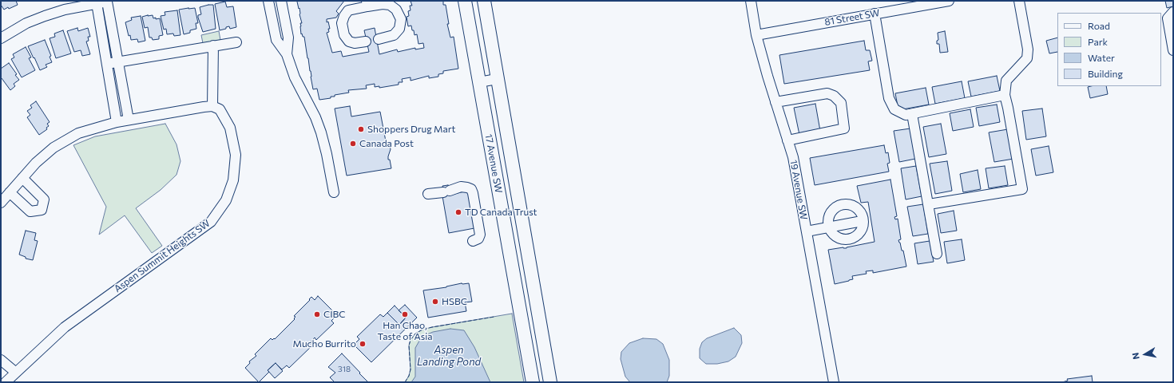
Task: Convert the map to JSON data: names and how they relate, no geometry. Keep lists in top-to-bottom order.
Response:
{
  "streets": {
    "main road": ["17 Avenue SW"],
    "street": ["81 Street SW", "19 Avenue SW", "Aspen Summit Heights SW"]
  },
  "crossings": [
    ["81 Street SW", "19 Avenue SW"]
  ],
  "water": ["Aspen Landing Pond"],
  "places": [
    "Shoppers Drug Mart",
    "Canada Post",
    "TD Canada Trust",
    "HSBC",
    "CIBC",
    "Han Chao, Taste of Asia",
    "Mucho Burrito"
  ],
  "house_numbers": ["318"],
  "legend": [
    "Road",
    "Park",
    "Water",
    "Building"
  ],
  "north": "left"
}
